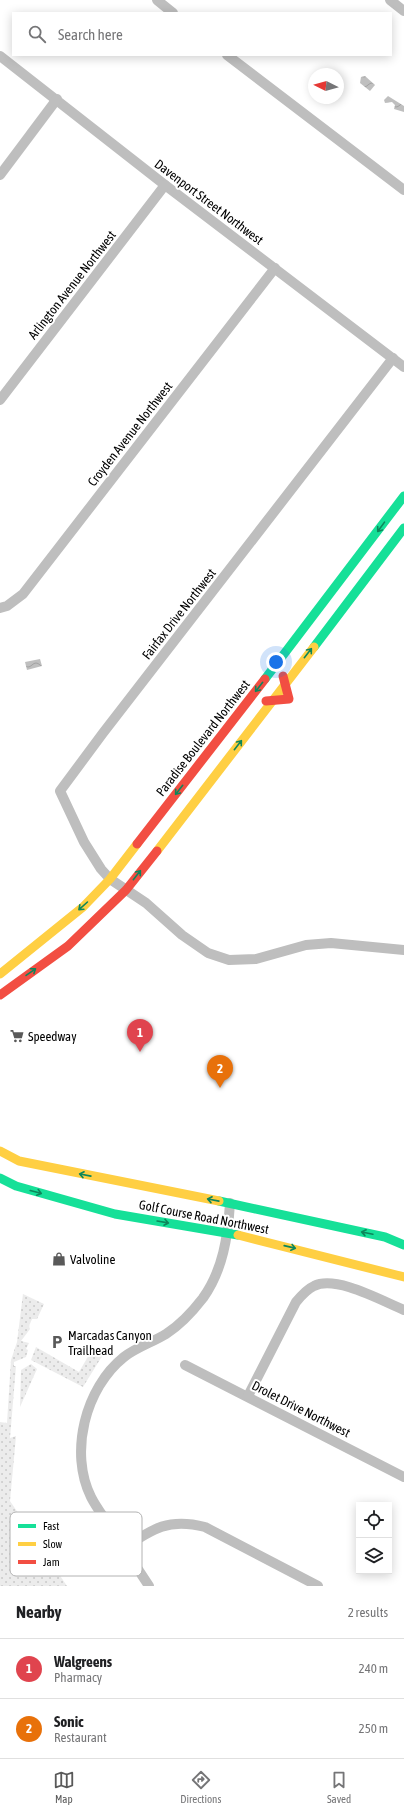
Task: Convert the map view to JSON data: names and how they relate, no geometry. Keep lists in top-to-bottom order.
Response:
{
  "streets": {
    "street": [
      "Davenport Street Northwest",
      "Arlington Avenue Northwest",
      "Croyden Avenue Northwest",
      "Fairfax Drive Northwest",
      "Paradise Boulevard Northwest",
      "Golf Course Road Northwest",
      "Drolet Drive Northwest"
    ]
  },
  "crossings": [
    ["Davenport Street Northwest", "Arlington Avenue Northwest"],
    ["Davenport Street Northwest", "Croyden Avenue Northwest"],
    ["Davenport Street Northwest", "Fairfax Drive Northwest"],
    ["Fairfax Drive Northwest", "Paradise Boulevard Northwest"]
  ],
  "places": {
    "supermarket": ["Speedway"],
    "shop": ["Valvoline"],
    "parking": ["Marcadas Canyon Trailhead"]
  },
  "legend": ["Fast", "Slow", "Jam"],
  "north": "left",
  "page": {
    "search": "Search here",
    "pins": ["1", "2"],
    "heading": ["Nearby", "2 results"],
    "list": [
      {
        "mark": "1",
        "name": "Walgreens",
        "note": "Pharmacy",
        "value": "240 m"
      },
      {
        "mark": "2",
        "name": "Sonic",
        "note": "Restaurant",
        "value": "250 m"
      }
    ],
    "nav": ["Map", "Directions", "Saved"]
  }
}
